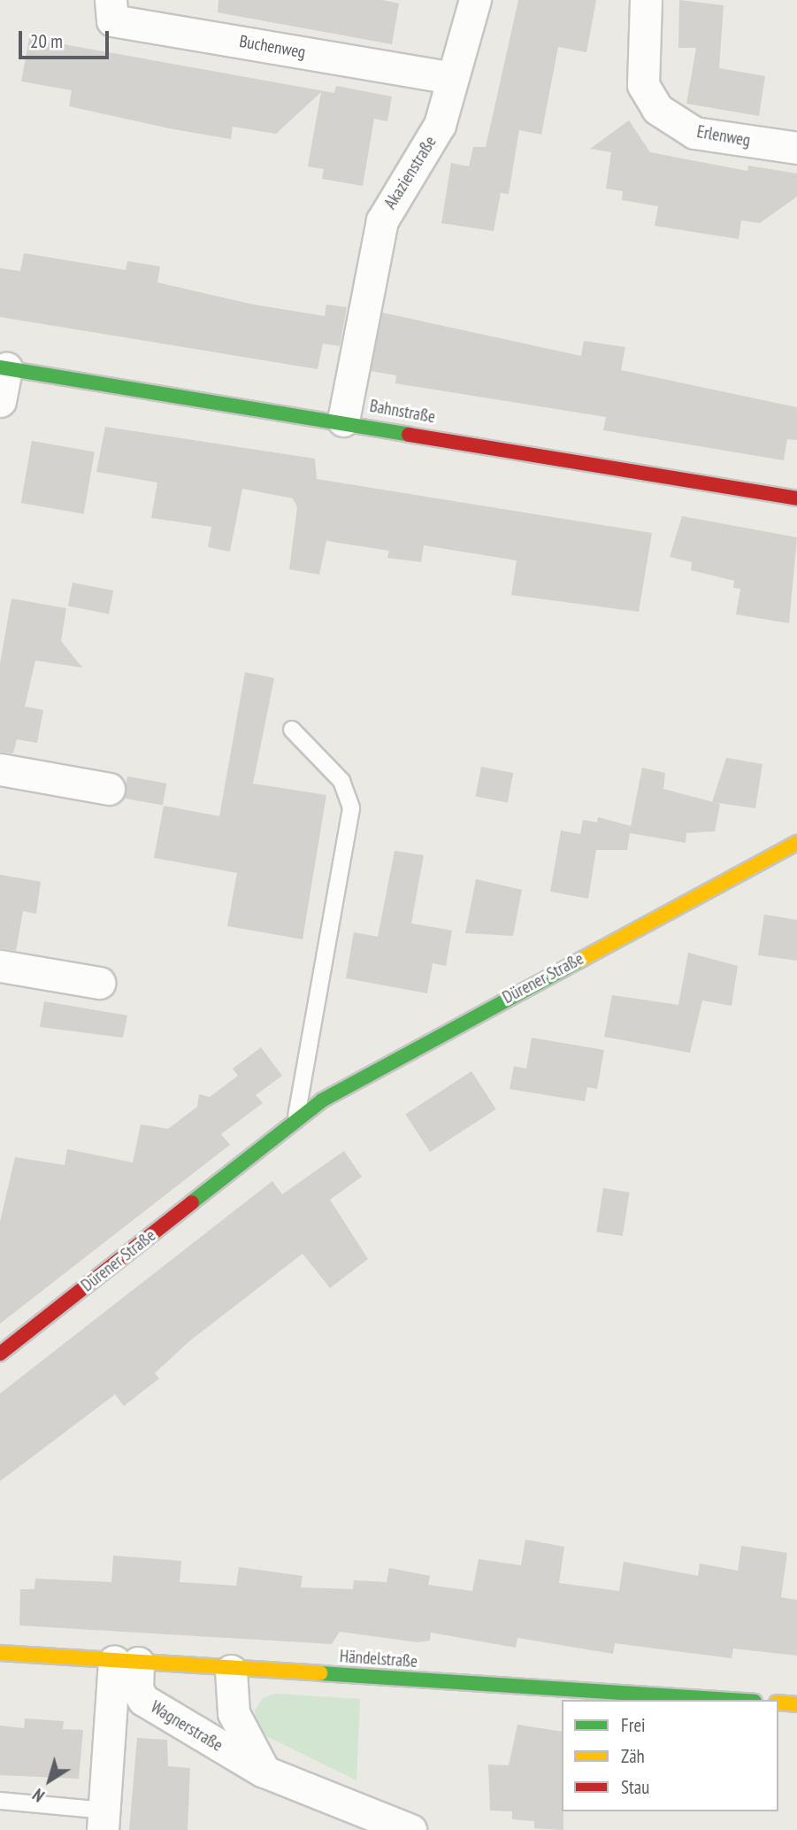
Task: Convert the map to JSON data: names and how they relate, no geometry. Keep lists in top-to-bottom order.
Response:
{
  "streets": {
    "street": [
      "Buchenweg",
      "Erlenweg",
      "Akazienstraße",
      "Bahnstraße",
      "Dürener Straße",
      "Händelstraße",
      "Wagnerstraße"
    ]
  },
  "crossings": [
    ["Buchenweg", "Akazienstraße"],
    ["Akazienstraße", "Bahnstraße"],
    ["Händelstraße", "Wagnerstraße"]
  ],
  "legend": ["Frei", "Zäh", "Stau"],
  "scale_bar": "20 m",
  "north": "bottom left"
}
